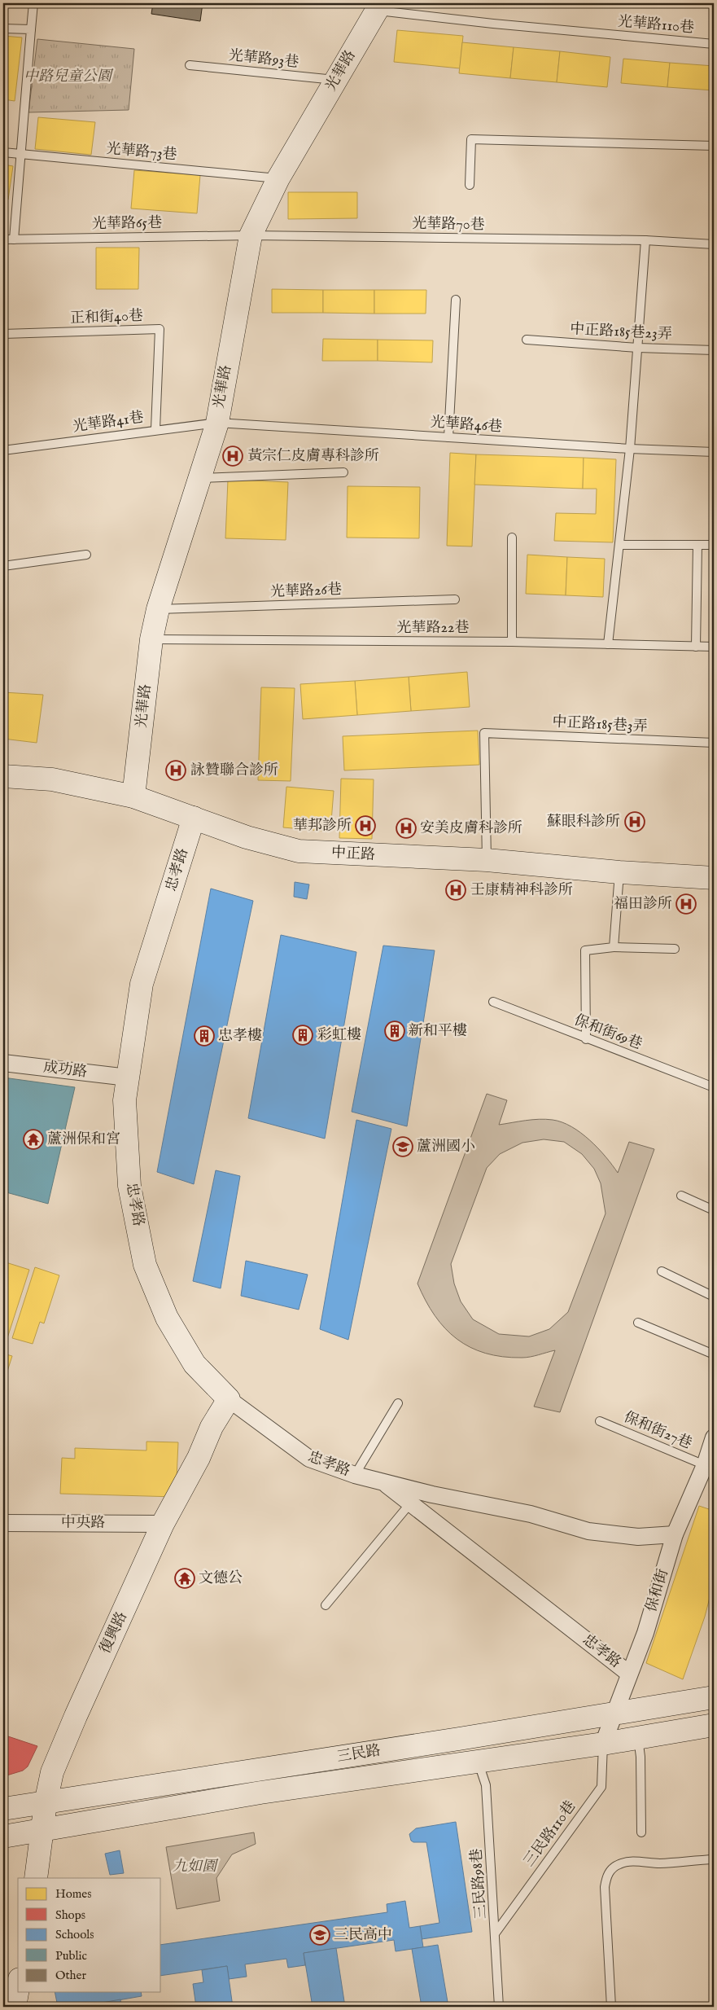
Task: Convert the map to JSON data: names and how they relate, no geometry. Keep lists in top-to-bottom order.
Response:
{
  "streets": {
    "street": [
      "光華路",
      "中正路",
      "忠孝路",
      "成功路",
      "中央路",
      "保和街",
      "復興路",
      "三民路"
    ],
    "lane": [
      "光華路110巷",
      "光華路93巷",
      "光華路73巷",
      "光華路65巷",
      "光華路70巷",
      "正和街40巷",
      "中正路185巷23弄",
      "光華路41巷",
      "光華路46巷",
      "光華路26巷",
      "光華路22巷",
      "中正路185巷3弄",
      "保和街69巷",
      "保和街27巷",
      "三民路110巷",
      "三民路98巷"
    ]
  },
  "crossings": [
    ["光華路110巷", "光華路"],
    ["光華路93巷", "光華路"],
    ["光華路", "光華路73巷"],
    ["光華路", "光華路65巷"],
    ["光華路", "光華路70巷"],
    ["光華路", "光華路41巷"],
    ["光華路", "光華路46巷"],
    ["光華路", "光華路26巷"],
    ["光華路", "光華路22巷"],
    ["光華路", "中正路"],
    ["光華路65巷", "光華路70巷"],
    ["正和街40巷", "光華路41巷"],
    ["光華路41巷", "光華路46巷"],
    ["中正路185巷3弄", "中正路"],
    ["中正路", "忠孝路"],
    ["忠孝路", "成功路"],
    ["忠孝路", "保和街"],
    ["忠孝路", "復興路"],
    ["保和街27巷", "保和街"],
    ["中央路", "復興路"],
    ["保和街", "三民路"],
    ["保和街", "三民路110巷"],
    ["復興路", "三民路"],
    ["三民路", "三民路110巷"],
    ["三民路", "三民路98巷"],
    ["三民路110巷", "三民路98巷"]
  ],
  "parks": ["中路兒童公園", "九如園"],
  "places": {
    "hospital": [
      "黃宗仁皮膚專科診所",
      "詠贊聯合診所",
      "蘇眼科診所",
      "華邦診所",
      "安美皮膚科診所",
      "壬康精神科診所",
      "福田診所"
    ],
    "building": ["新和平樓", "彩虹樓", "忠孝樓"],
    "temple": ["蘆洲保和宮", "文德公"],
    "school or university": ["蘆洲國小", "三民高中"]
  },
  "legend": [
    "Homes",
    "Shops",
    "Schools",
    "Public",
    "Other"
  ]
}
